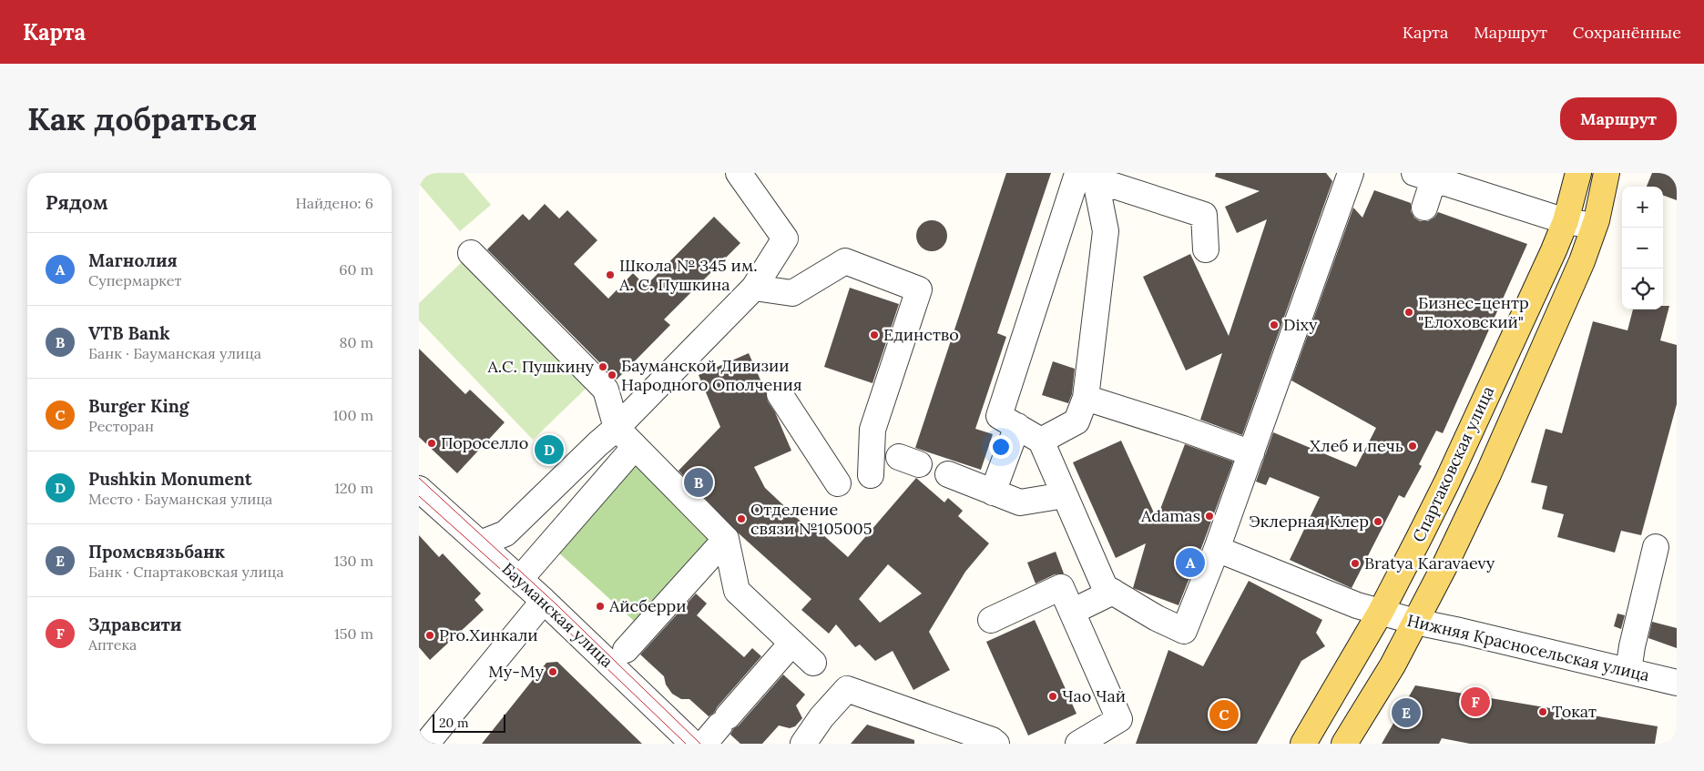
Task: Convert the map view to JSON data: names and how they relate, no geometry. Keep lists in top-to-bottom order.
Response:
{
  "streets": {
    "main road": ["Спартаковская улица"],
    "street": ["Бауманская улица", "Нижняя Красносельская улица"]
  },
  "crossings": [
    ["Спартаковская улица", "Нижняя Красносельская улица"]
  ],
  "places": [
    "Школа № 345 им. А. С. Пушкина",
    "Бизнес-центр \"Елоховский\"",
    "Dixy",
    "Единство",
    "А.С. Пушкину",
    "Бауманской Дивизии Народного Ополчения",
    "Пороселло",
    "Хлеб и печь",
    "Adamas",
    "Отделение связи №105005",
    "Эклерная Клер",
    "Bratya Karavaevy",
    "Айсберри",
    "Pro.Хинкали",
    "Му-Му",
    "Чао Чай",
    "Токат"
  ],
  "scale_bar": "20 m",
  "page": {
    "header": "Карта",
    "nav": ["Карта", "Маршрут", "Сохранённые"],
    "buttons": "Маршрут",
    "title": "Как добраться",
    "heading": ["Рядом", "Найдено: 6"],
    "map_buttons": ["+", "−"],
    "list": [
      {
        "mark": "A",
        "name": "Магнолия",
        "note": "Супермаркет",
        "value": "60 m"
      },
      {
        "mark": "B",
        "name": "VTB Bank",
        "note": "Банк · Бауманская улица",
        "value": "80 m"
      },
      {
        "mark": "C",
        "name": "Burger King",
        "note": "Ресторан",
        "value": "100 m"
      },
      {
        "mark": "D",
        "name": "Pushkin Monument",
        "note": "Место · Бауманская улица",
        "value": "120 m"
      },
      {
        "mark": "E",
        "name": "Промсвязьбанк",
        "note": "Банк · Спартаковская улица",
        "value": "130 m"
      },
      {
        "mark": "F",
        "name": "Здравсити",
        "note": "Аптека",
        "value": "150 m"
      }
    ],
    "pins": [
      "D",
      "B",
      "A",
      "F",
      "E",
      "C"
    ],
    "scale": "20 m"
  }
}
